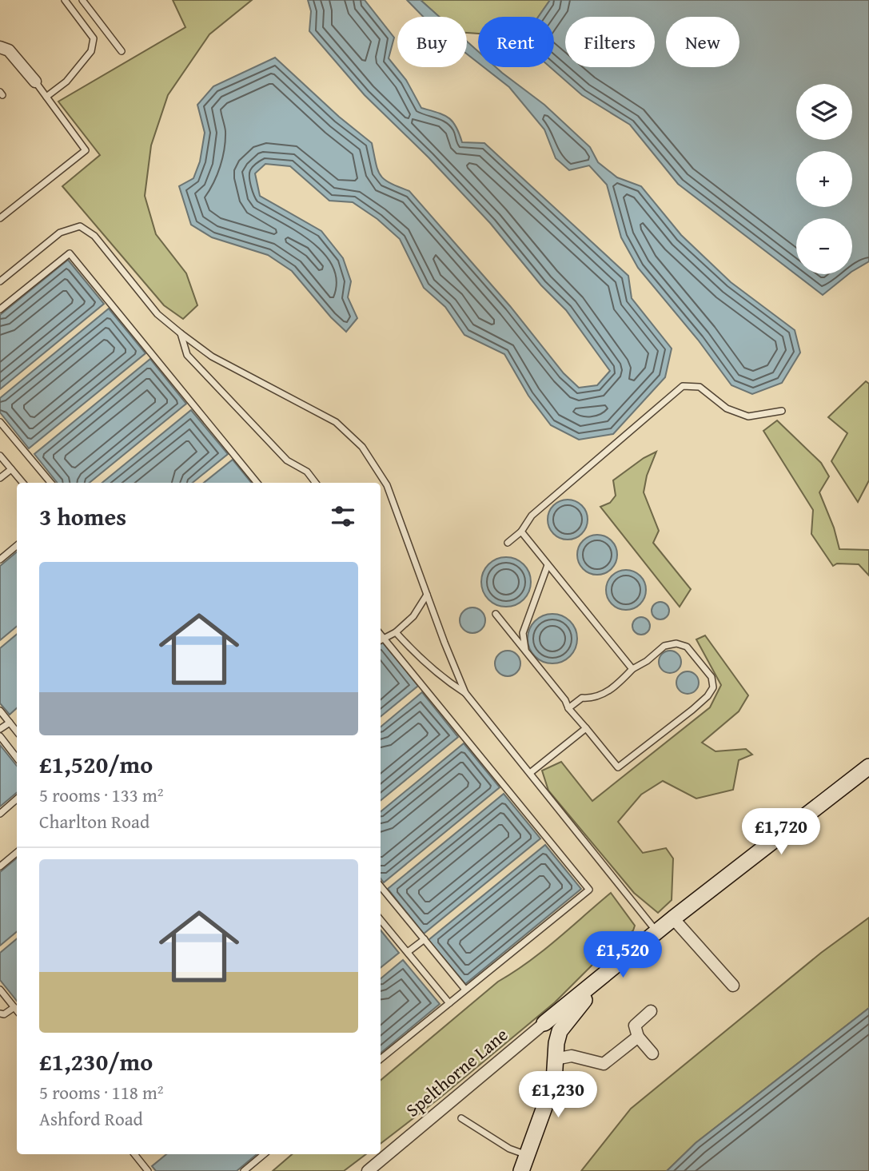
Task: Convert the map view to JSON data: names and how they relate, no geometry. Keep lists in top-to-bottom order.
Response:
{
  "streets": {
    "street": ["Spelthorne Lane"]
  },
  "page": {
    "chip": [
      "Buy",
      "Rent",
      "Filters",
      "New"
    ],
    "map_buttons": ["+", "−"],
    "heading": "3 homes",
    "list": [
      {
        "name": "£1,520/mo",
        "note": "5 rooms · 133 m² · Charlton Road"
      },
      {
        "name": "£1,230/mo",
        "note": "5 rooms · 118 m² · Ashford Road"
      }
    ],
    "price": ["£1,720", "£1,520", "£1,230"]
  }
}
